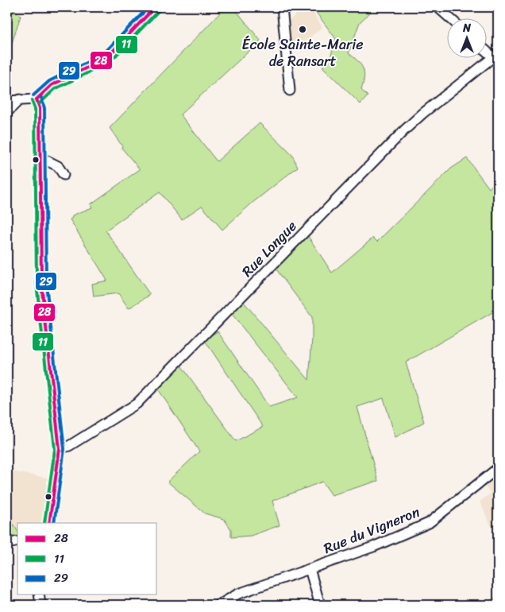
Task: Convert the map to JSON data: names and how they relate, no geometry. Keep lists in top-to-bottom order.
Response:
{
  "streets": {
    "street": ["Rue Longue", "Rue du Vigneron"]
  },
  "places": ["École Sainte-Marie de Ransart"],
  "lines": ["transit line 28", "transit line 29", "transit line 11"],
  "legend": ["28", "11", "29"],
  "north": "top"
}
